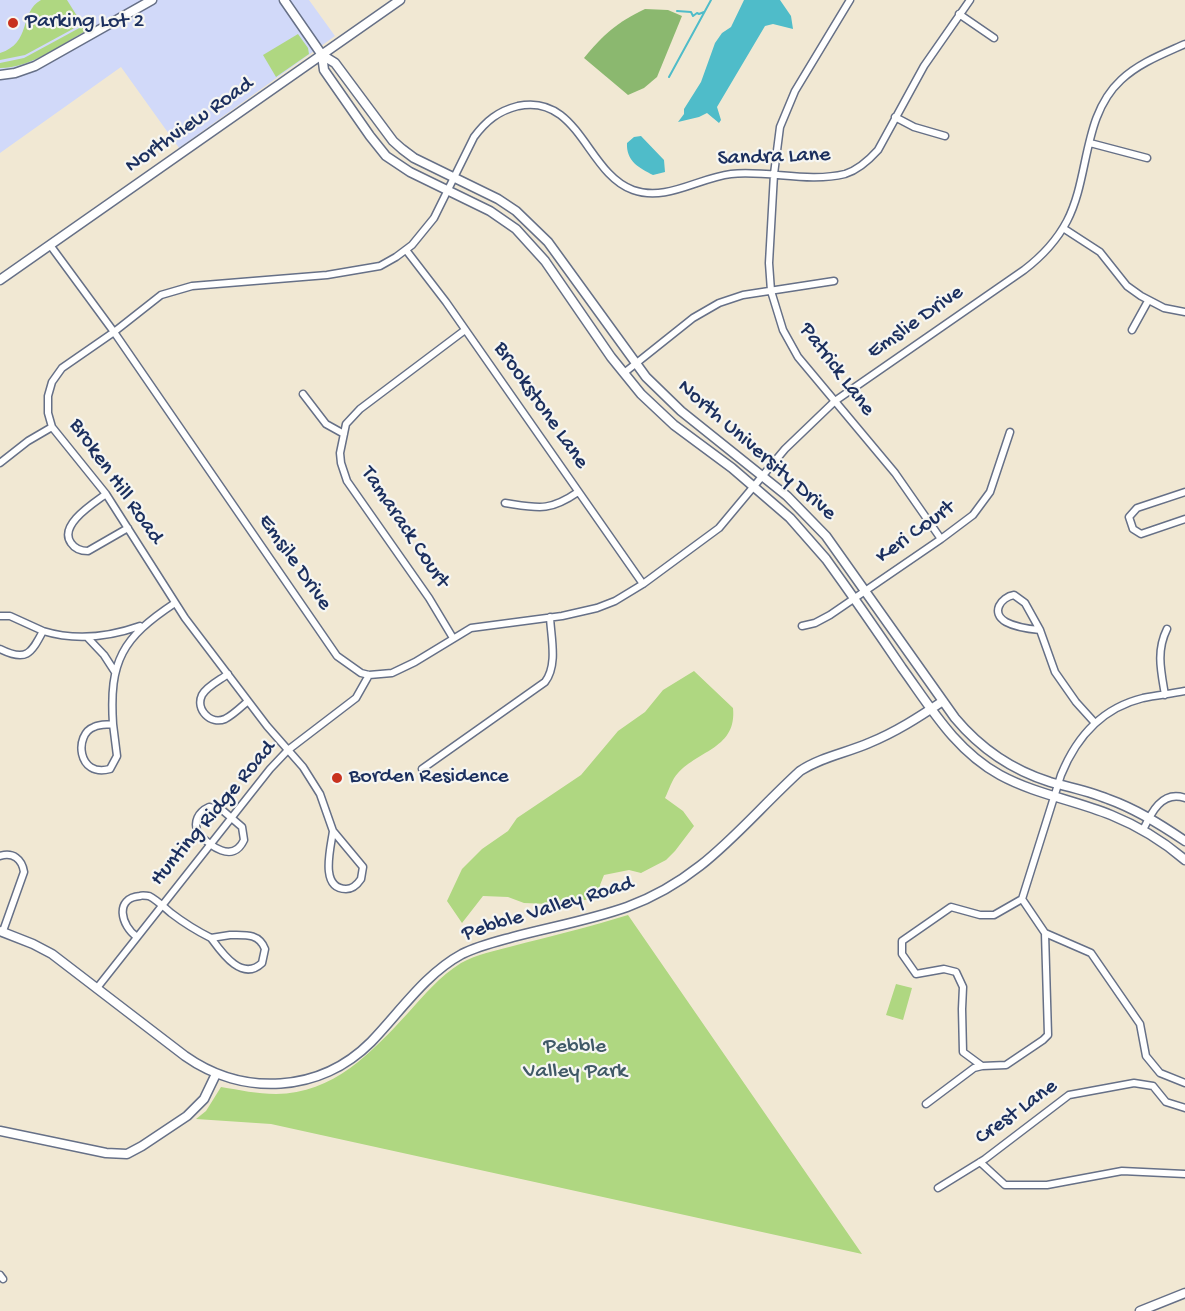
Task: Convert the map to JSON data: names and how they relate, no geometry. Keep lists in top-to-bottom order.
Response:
{
  "streets": {
    "street": [
      "Northview Road",
      "Sandra Lane",
      "Emslie Drive",
      "Patrick Lane",
      "Brookstone Lane",
      "North University Drive",
      "Broken Hill Road",
      "Tamarack Court",
      "Keri Court",
      "Emsile Drive",
      "Hunting Ridge Road",
      "Pebble Valley Road",
      "Crest Lane"
    ]
  },
  "crossings": [
    ["Northview Road", "North University Drive"],
    ["Northview Road", "Emsile Drive"],
    ["Sandra Lane", "Patrick Lane"],
    ["Sandra Lane", "North University Drive"],
    ["Sandra Lane", "Broken Hill Road"],
    ["Emslie Drive", "Patrick Lane"],
    ["Emslie Drive", "Brookstone Lane"],
    ["Emslie Drive", "North University Drive"],
    ["Patrick Lane", "Keri Court"],
    ["Brookstone Lane", "Broken Hill Road"],
    ["Brookstone Lane", "Tamarack Court"],
    ["North University Drive", "Broken Hill Road"],
    ["North University Drive", "Keri Court"],
    ["North University Drive", "Pebble Valley Road"],
    ["Broken Hill Road", "Emsile Drive"],
    ["Broken Hill Road", "Hunting Ridge Road"],
    ["Emsile Drive", "Hunting Ridge Road"],
    ["Hunting Ridge Road", "Pebble Valley Road"]
  ],
  "parks": ["Pebble Valley Park"],
  "places": ["Parking Lot 2", "Borden Residence"]
}
